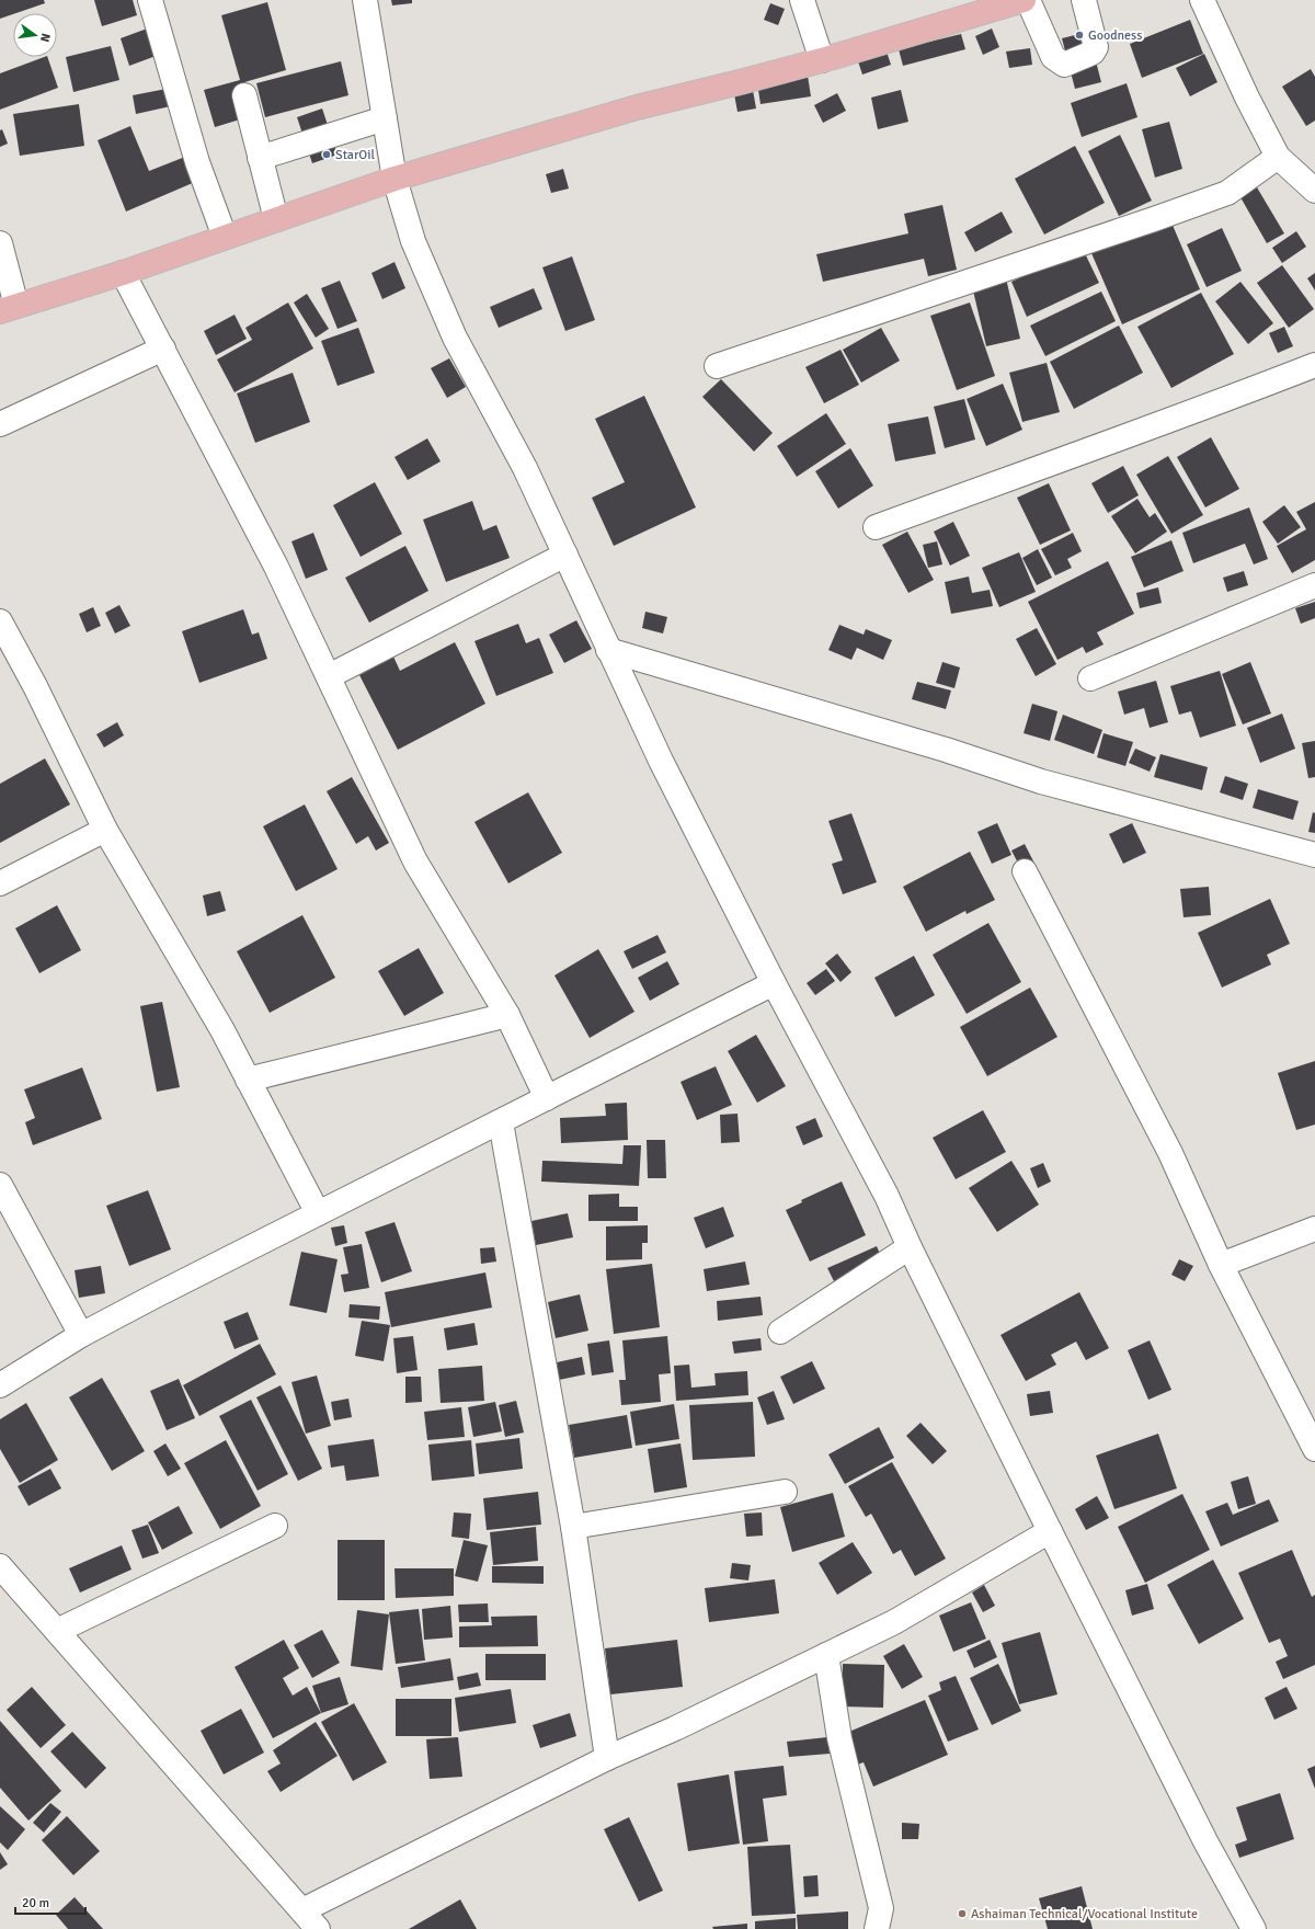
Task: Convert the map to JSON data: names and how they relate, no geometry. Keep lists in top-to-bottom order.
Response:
{
  "places": ["Goodness", "StarOil", "Ashaiman Technical/Vocational Institute"],
  "scale_bar": "20 m",
  "north": "right"
}
